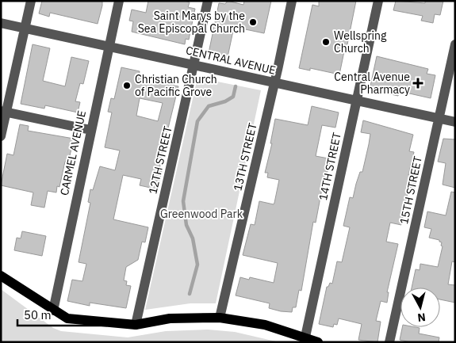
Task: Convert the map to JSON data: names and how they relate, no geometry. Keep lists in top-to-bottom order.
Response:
{
  "streets": {
    "street": [
      "CENTRAL AVENUE",
      "CARMEL AVENUE",
      "13TH STREET",
      "12TH STREET",
      "14TH STREET",
      "15TH STREET"
    ]
  },
  "crossings": [
    ["CENTRAL AVENUE", "CARMEL AVENUE"],
    ["CENTRAL AVENUE", "13TH STREET"],
    ["CENTRAL AVENUE", "12TH STREET"],
    ["CENTRAL AVENUE", "14TH STREET"],
    ["CENTRAL AVENUE", "15TH STREET"]
  ],
  "parks": ["Greenwood Park"],
  "places": {
    "other": ["Saint Marys by the Sea Episcopal Church", "Wellspring Church", "Christian Church of Pacific Grove"],
    "health": ["Central Avenue Pharmacy"]
  },
  "scale_bar": "50 m",
  "north": "bottom"
}
